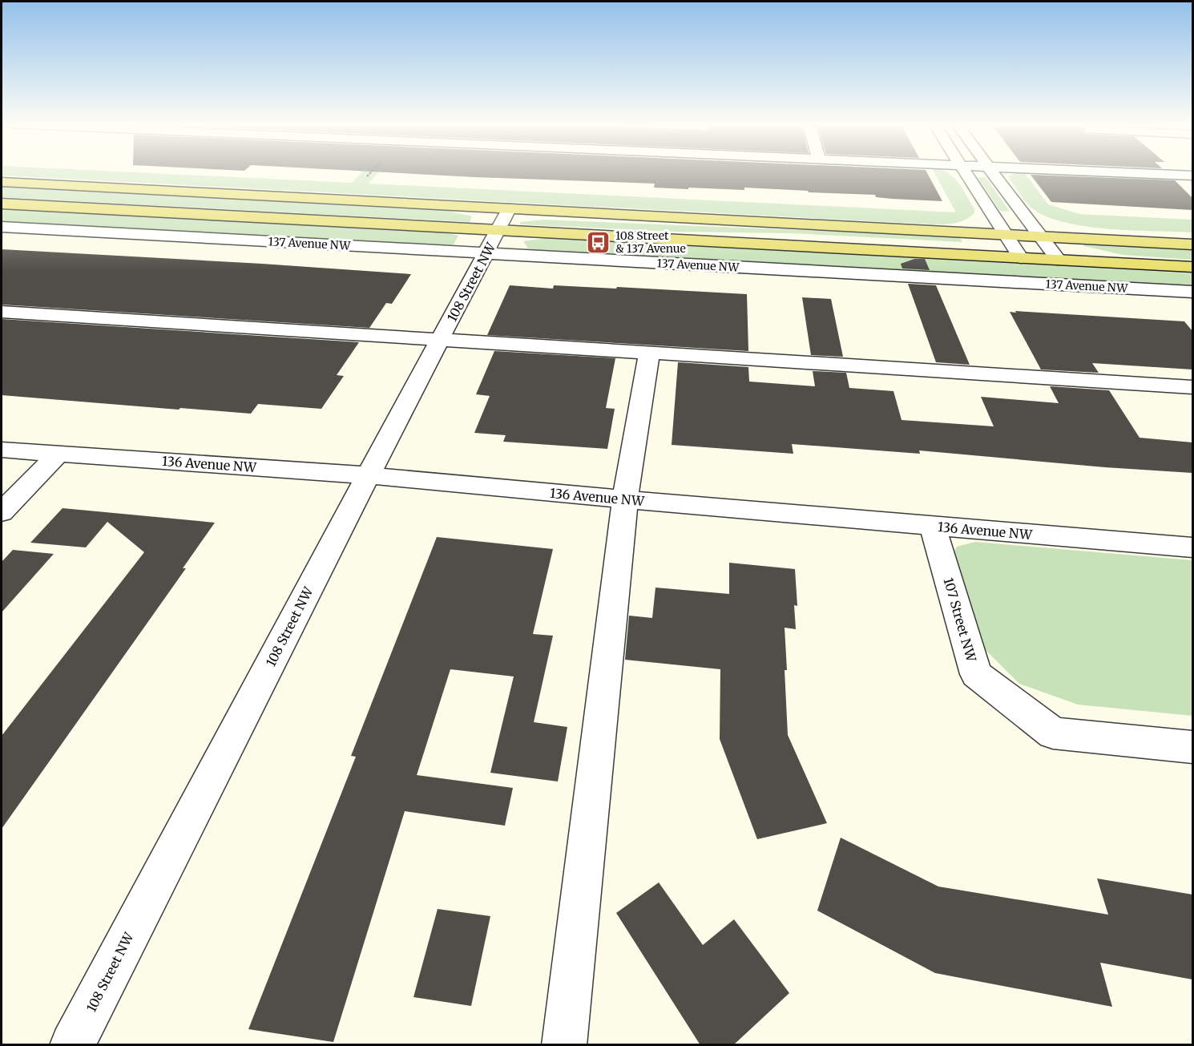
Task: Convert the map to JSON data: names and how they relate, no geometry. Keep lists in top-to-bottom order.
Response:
{
  "streets": {
    "main road": ["137 Avenue NW"],
    "street": ["108 Street NW", "136 Avenue NW", "107 Street NW"]
  },
  "crossings": [
    ["137 Avenue NW", "108 Street NW"],
    ["108 Street NW", "136 Avenue NW"],
    ["136 Avenue NW", "107 Street NW"]
  ],
  "places": {
    "bus stop": ["108 Street & 137 Avenue"]
  }
}
